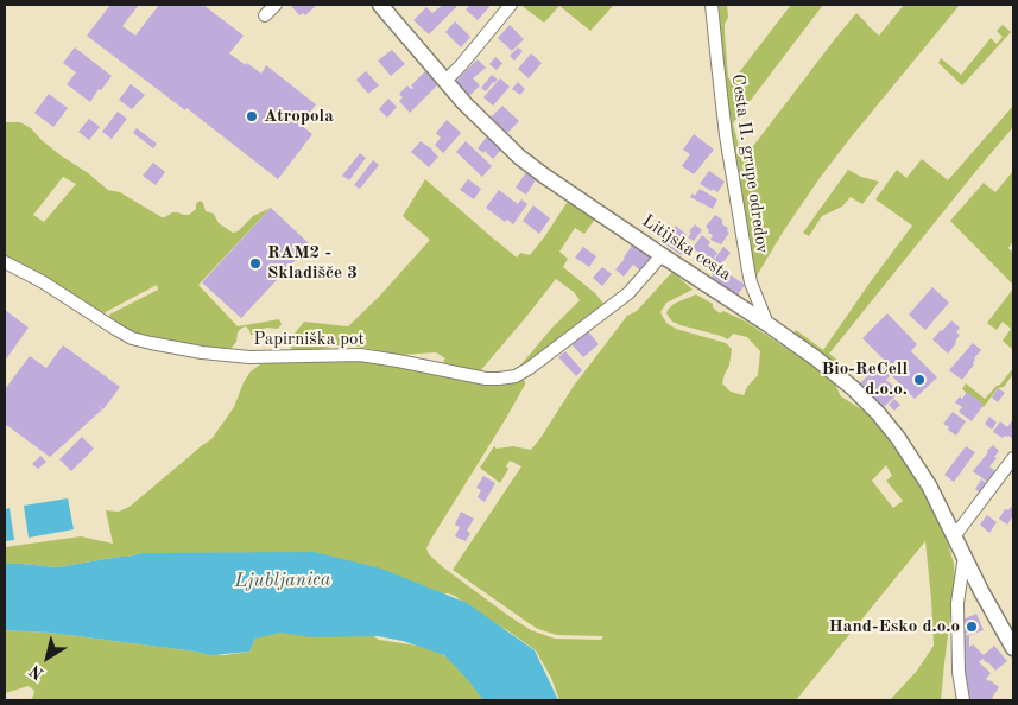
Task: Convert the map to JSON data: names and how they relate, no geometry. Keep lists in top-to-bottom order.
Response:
{
  "streets": {
    "main road": ["Litijska cesta"],
    "street": ["Cesta II. grupe odredov", "Papirniška pot"]
  },
  "crossings": [
    ["Cesta II. grupe odredov", "Litijska cesta"],
    ["Litijska cesta", "Papirniška pot"]
  ],
  "water": ["Ljubljanica"],
  "places": [
    "Atropola",
    "RAM2 - Skladišče 3",
    "Bio-ReCell d.o.o.",
    "Hand-Esko d.o.o"
  ],
  "north": "bottom left"
}
